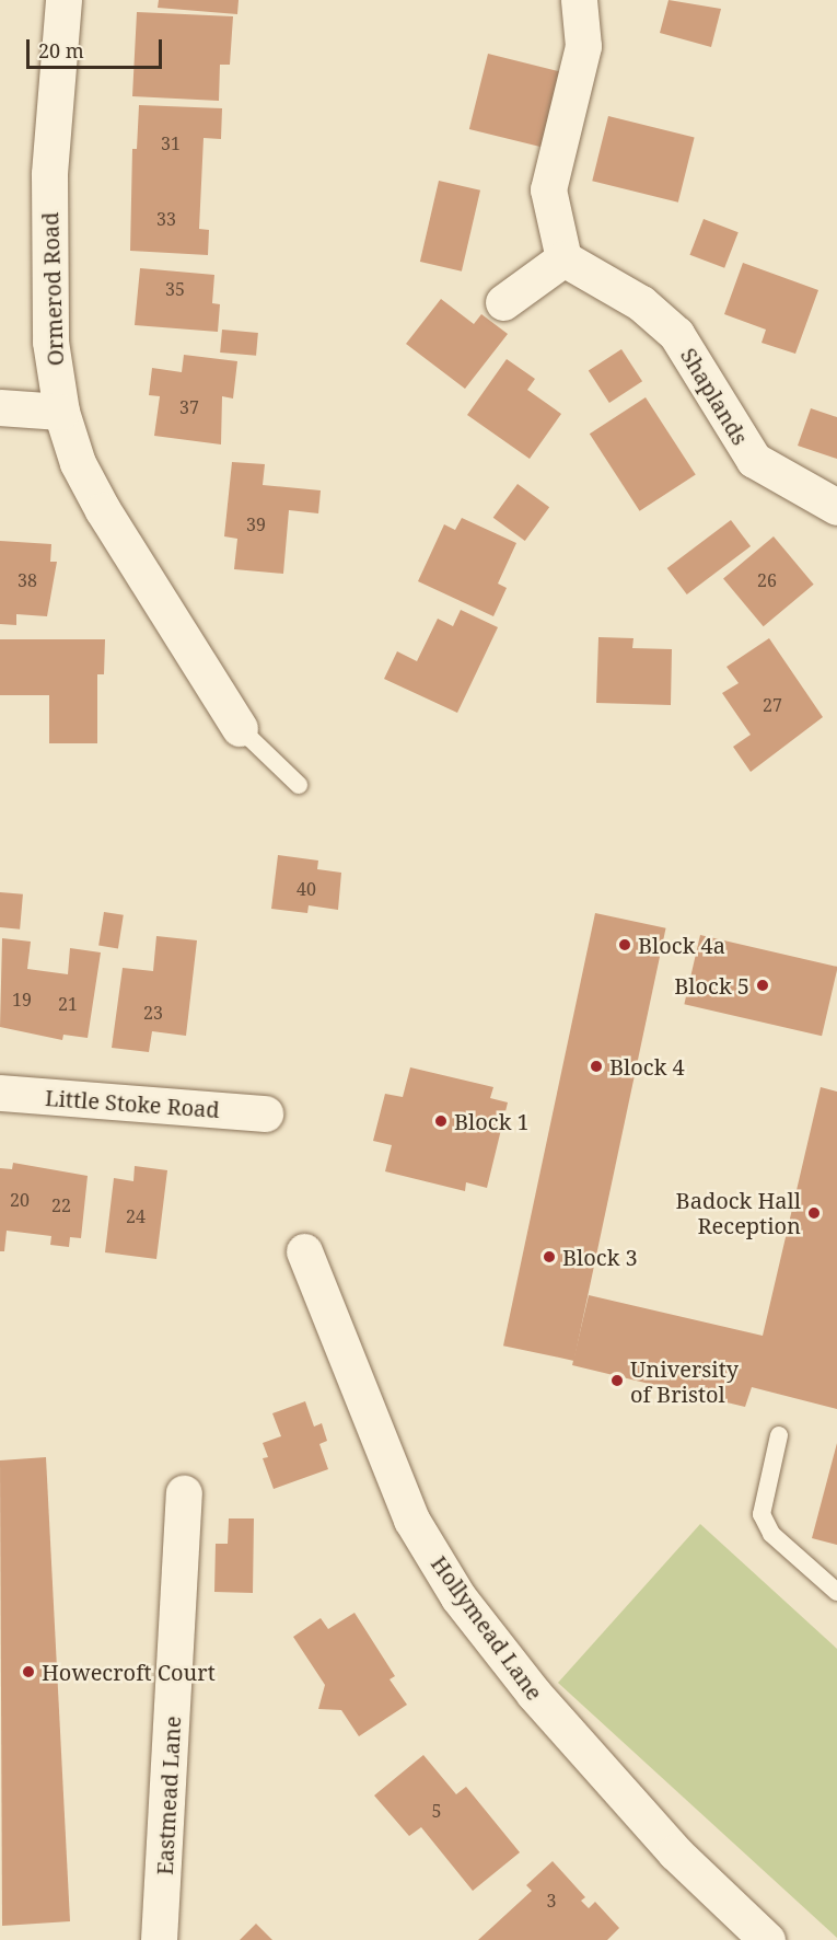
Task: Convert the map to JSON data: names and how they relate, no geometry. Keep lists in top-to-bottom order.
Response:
{
  "streets": {
    "street": [
      "Ormerod Road",
      "Shaplands",
      "Little Stoke Road",
      "Hollymead Lane",
      "Eastmead Lane"
    ]
  },
  "places": [
    "Block 4a",
    "Block 5",
    "Block 4",
    "Block 1",
    "Badock Hall Reception",
    "Block 3",
    "University of Bristol",
    "Howecroft Court"
  ],
  "house_numbers": [
    "31",
    "33",
    "35",
    "37",
    "39",
    "38",
    "26",
    "27",
    "40",
    "19",
    "21",
    "23",
    "20",
    "22",
    "24",
    "5",
    "3"
  ],
  "scale_bar": "20 m"
}
